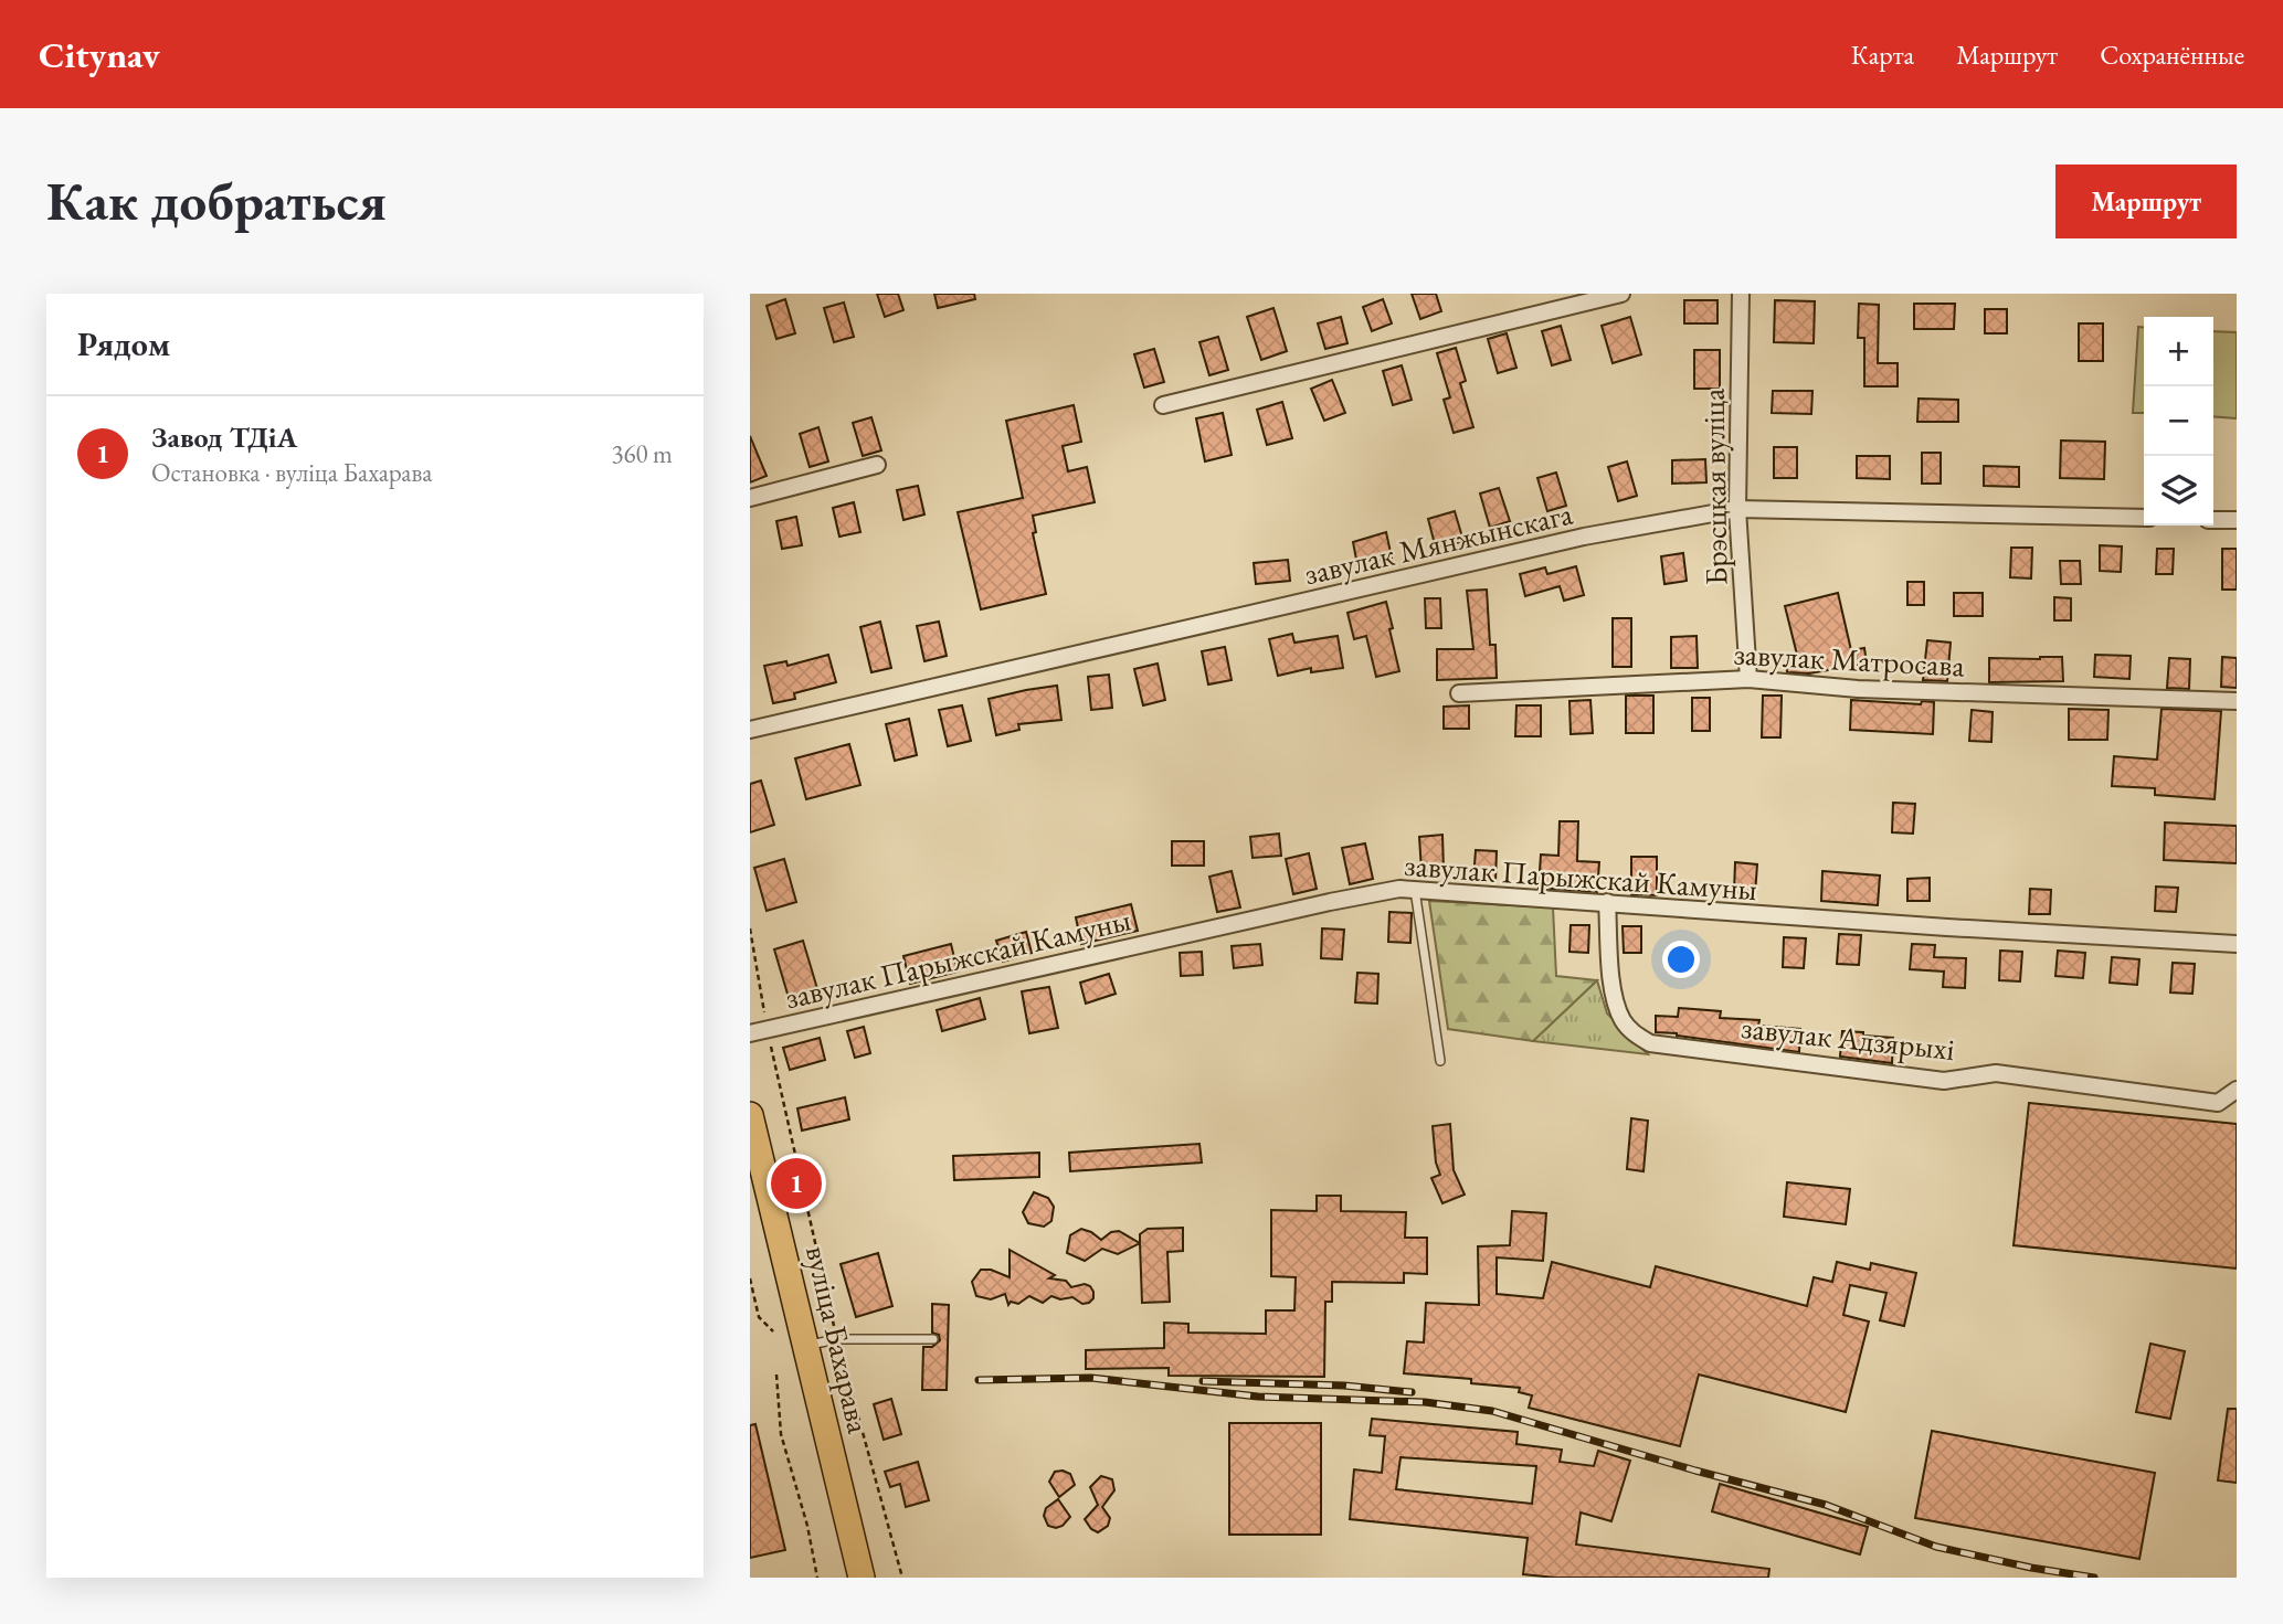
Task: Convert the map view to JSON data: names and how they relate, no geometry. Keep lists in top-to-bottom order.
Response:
{
  "streets": {
    "main road": ["вуліца Бахарава"],
    "street": [
      "Брэсцкая вуліца",
      "завулак Мянжынскага",
      "завулак Матросава",
      "завулак Парыжскай Камуны",
      "завулак Адзярыхі"
    ]
  },
  "crossings": [
    ["Брэсцкая вуліца", "завулак Мянжынскага"],
    ["Брэсцкая вуліца", "завулак Матросава"],
    ["завулак Парыжскай Камуны", "завулак Адзярыхі"]
  ],
  "page": {
    "header": "Citynav",
    "nav": ["Карта", "Маршрут", "Сохранённые"],
    "buttons": "Маршрут",
    "title": "Как добраться",
    "heading": "Рядом",
    "map_buttons": ["+", "−"],
    "list": [
      {
        "mark": "1",
        "name": "Завод ТДіА",
        "note": "Остановка · вуліца Бахарава",
        "value": "360 m"
      }
    ],
    "pins": "1"
  }
}
